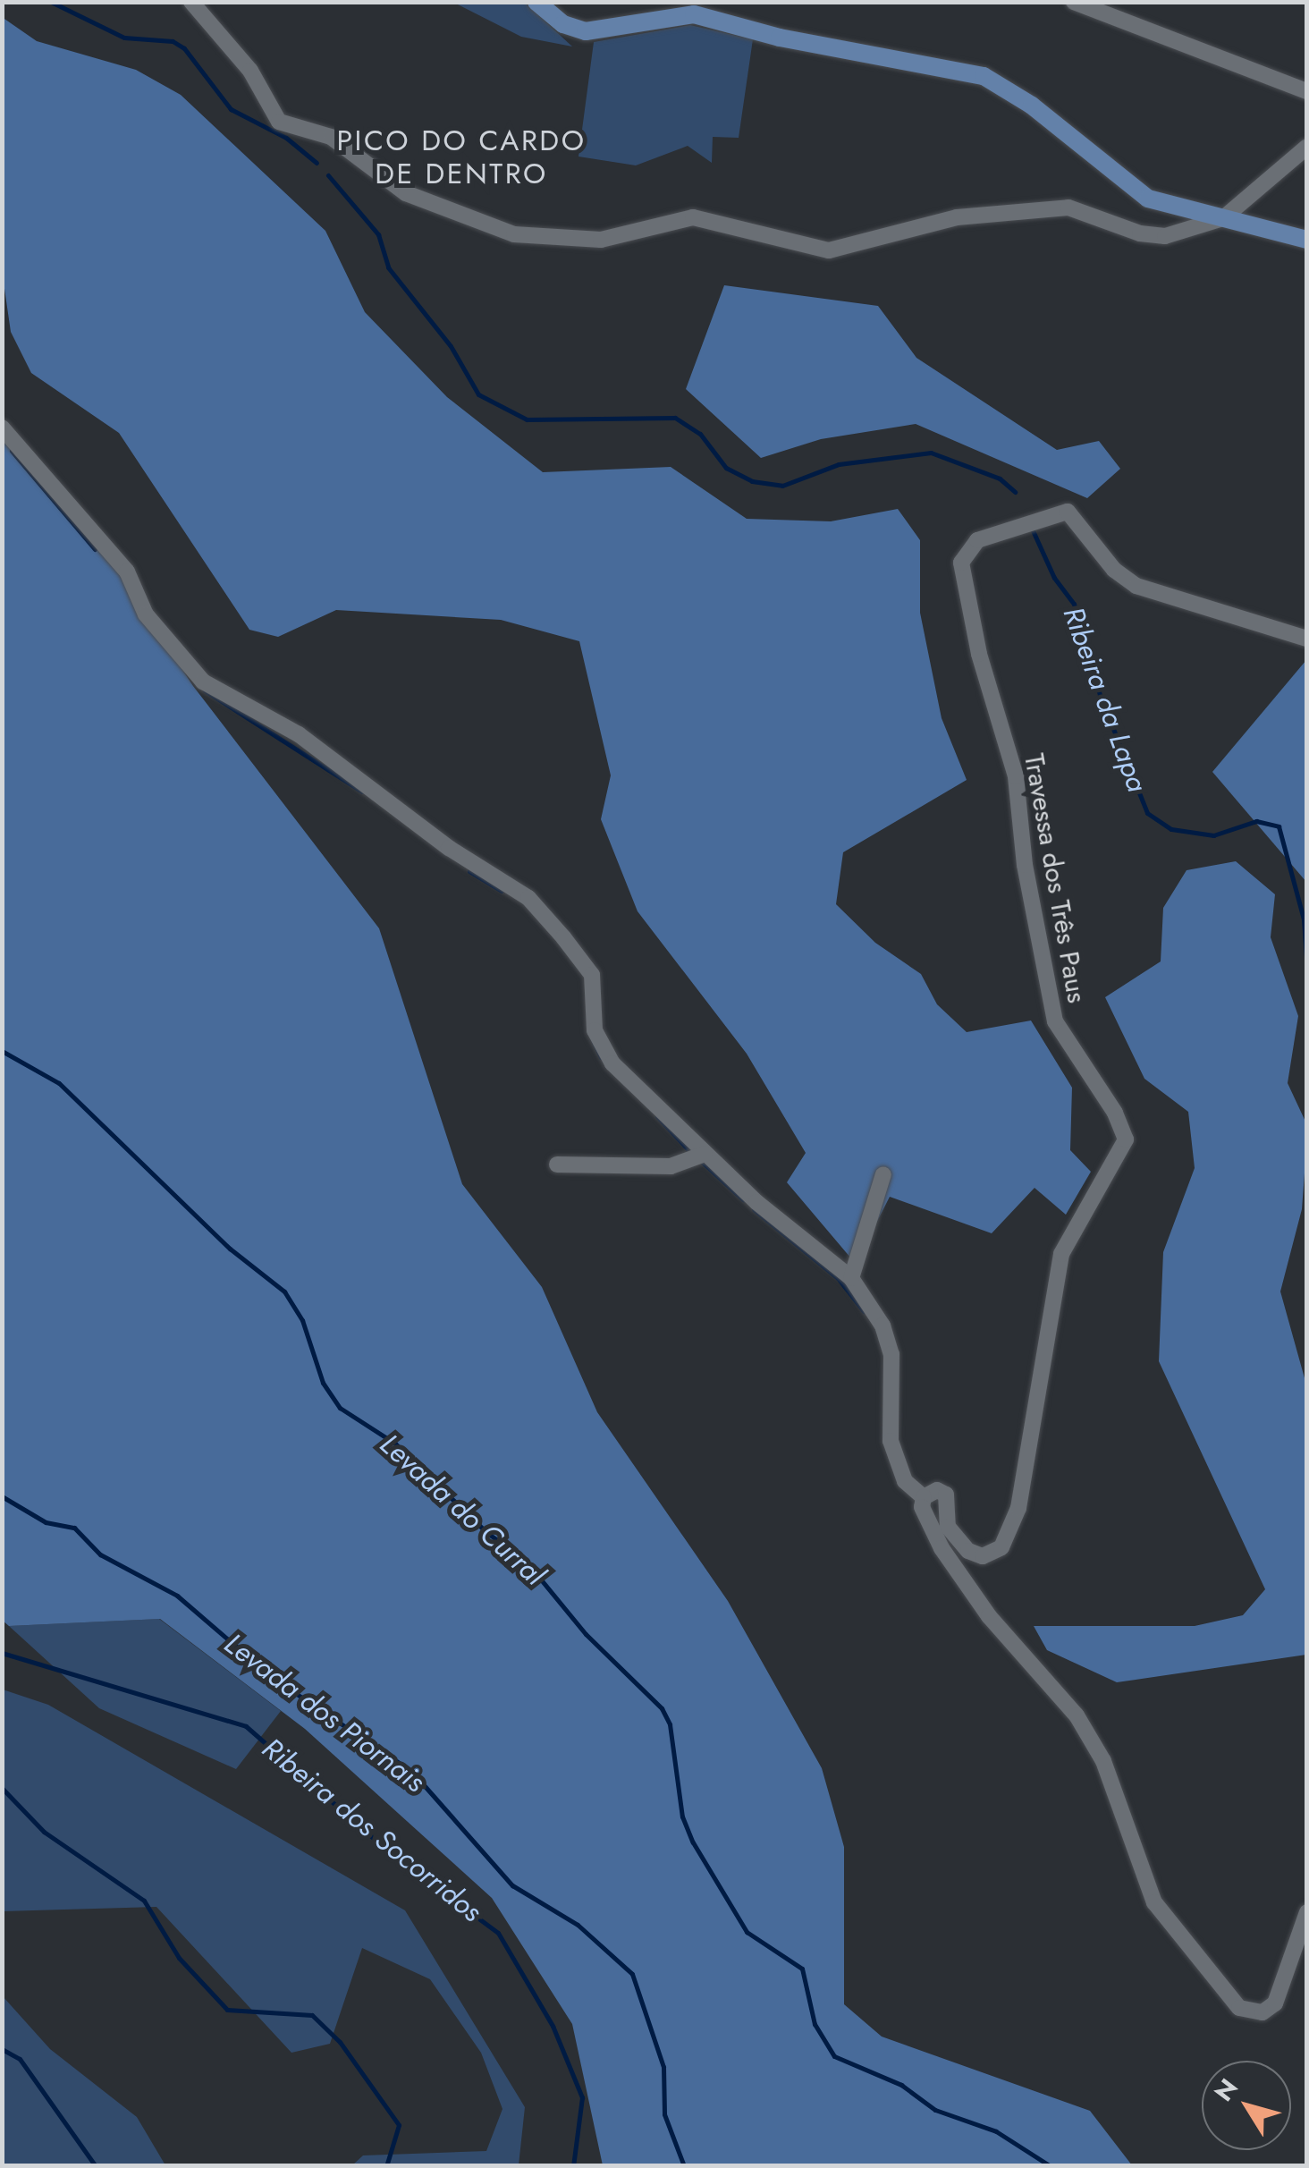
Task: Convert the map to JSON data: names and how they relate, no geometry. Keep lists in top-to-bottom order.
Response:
{
  "streets": {
    "street": ["Travessa dos Três Paus"]
  },
  "districts": ["PICO DO CARDO DE DENTRO"],
  "water": [
    "Ribeira da Lapa",
    "Levada do Curral",
    "Levada dos Piornais",
    "Ribeira dos Socorridos"
  ],
  "north": "top left"
}
